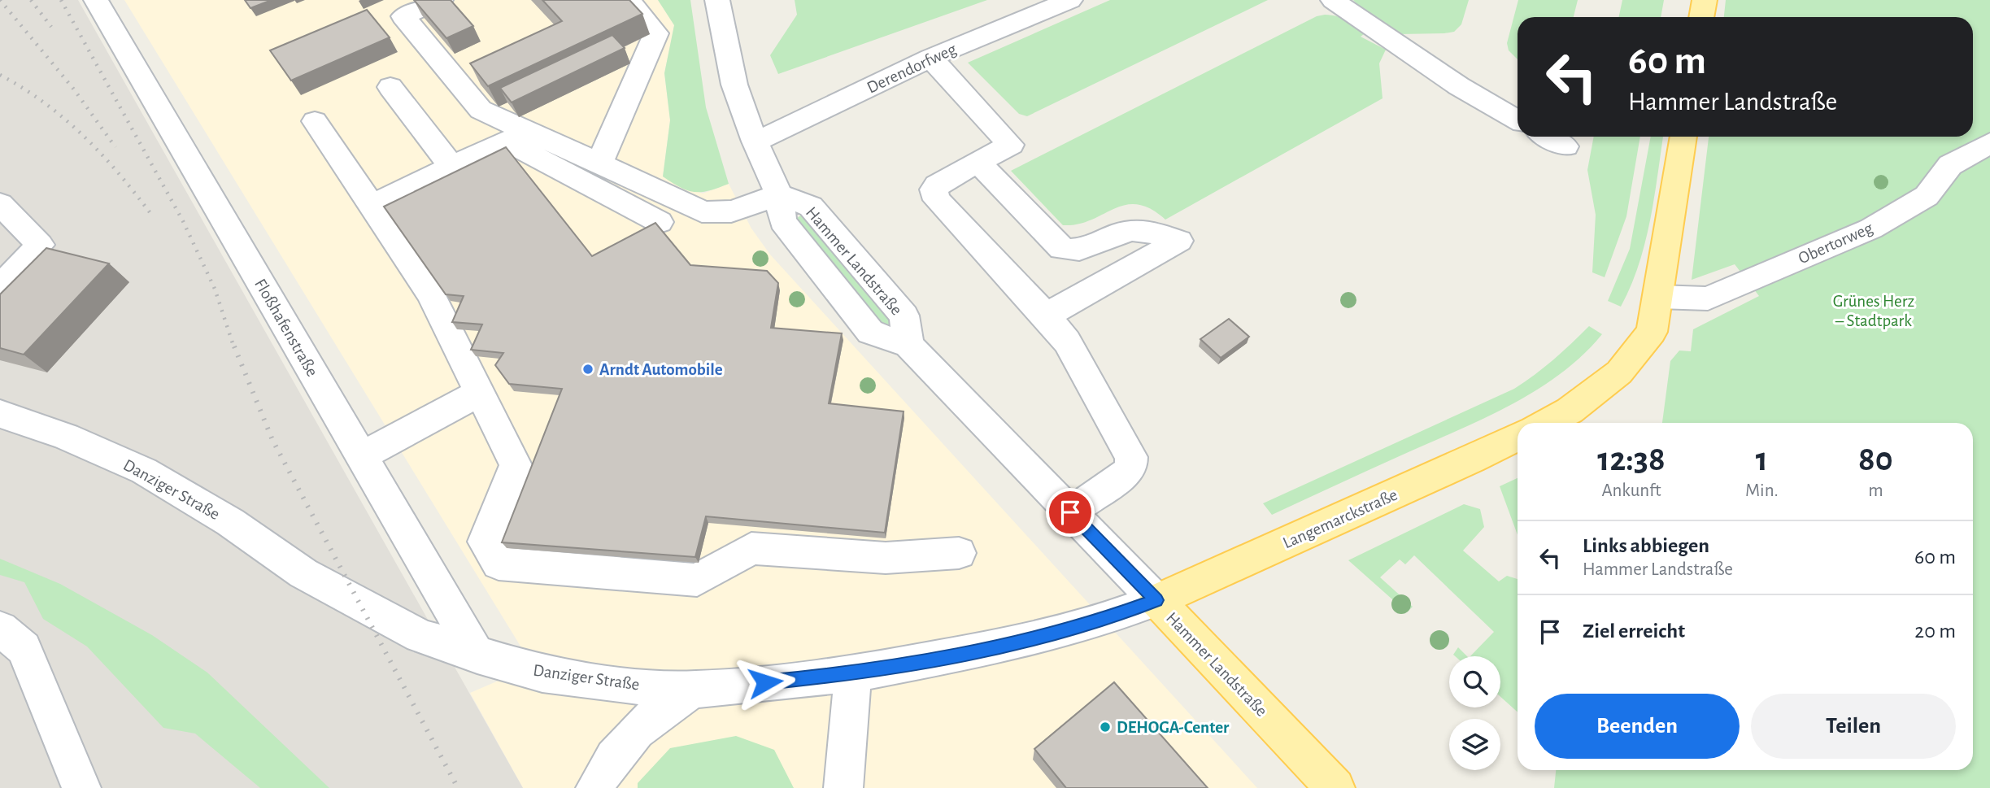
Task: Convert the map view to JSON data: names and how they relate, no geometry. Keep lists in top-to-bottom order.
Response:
{
  "streets": {
    "main road": ["Hammer Landstraße", "Langemarckstraße"],
    "street": [
      "Derendorfweg",
      "Obertorweg",
      "Floßhafenstraße",
      "Danziger Straße"
    ]
  },
  "crossings": [
    ["Derendorfweg", "Hammer Landstraße"],
    ["Hammer Landstraße", "Danziger Straße"],
    ["Hammer Landstraße", "Langemarckstraße"],
    ["Floßhafenstraße", "Danziger Straße"],
    ["Danziger Straße", "Langemarckstraße"]
  ],
  "parks": ["Grünes Herz – Stadtpark"],
  "places": ["Arndt Automobile", "DEHOGA-Center"],
  "page": {
    "turn": ["60 m", "Hammer Landstraße"],
    "eta": [
      "12:38",
      "Ankunft",
      "1",
      "Min.",
      "80",
      "m"
    ],
    "list": [
      {
        "name": "Links abbiegen",
        "note": "Hammer Landstraße",
        "value": "60 m"
      },
      {
        "name": "Ziel erreicht",
        "value": "20 m"
      }
    ],
    "buttons": ["Beenden", "Teilen"]
  }
}
